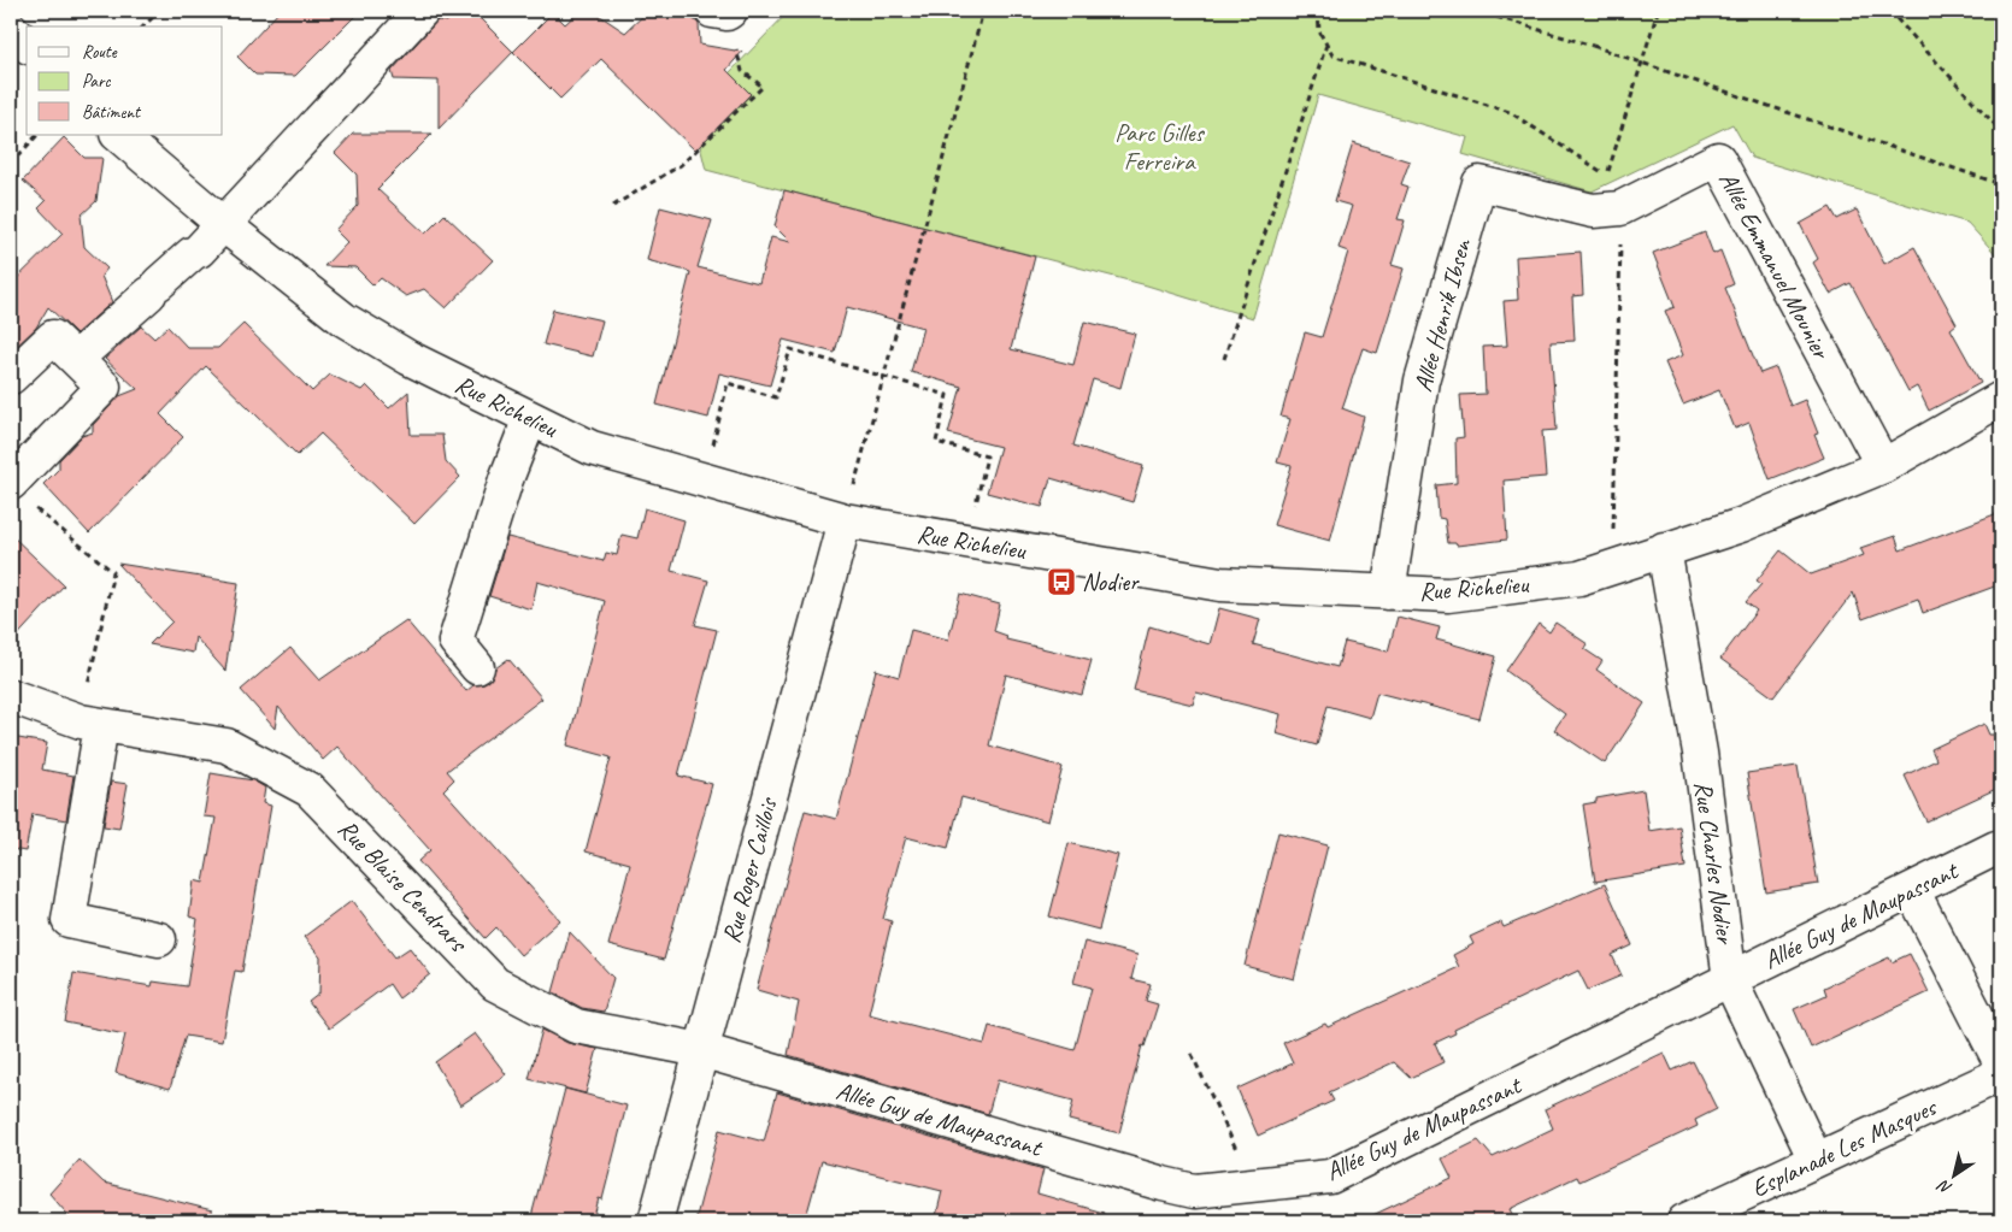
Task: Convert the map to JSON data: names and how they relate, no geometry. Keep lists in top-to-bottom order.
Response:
{
  "streets": {
    "street": [
      "Allée Emmanuel Mounier",
      "Allée Henrik Ibsen",
      "Rue Richelieu",
      "Rue Charles Nodier",
      "Rue Roger Caillois",
      "Rue Blaise Cendrars",
      "Allée Guy de Maupassant",
      "Esplanade Les Masques"
    ]
  },
  "crossings": [
    ["Allée Emmanuel Mounier", "Allée Henrik Ibsen"],
    ["Allée Emmanuel Mounier", "Rue Richelieu"],
    ["Allée Henrik Ibsen", "Rue Richelieu"],
    ["Rue Richelieu", "Rue Charles Nodier"],
    ["Rue Richelieu", "Rue Roger Caillois"],
    ["Rue Charles Nodier", "Allée Guy de Maupassant"],
    ["Rue Charles Nodier", "Esplanade Les Masques"],
    ["Rue Roger Caillois", "Rue Blaise Cendrars"],
    ["Rue Roger Caillois", "Allée Guy de Maupassant"],
    ["Rue Blaise Cendrars", "Allée Guy de Maupassant"]
  ],
  "parks": ["Parc Gilles Ferreira"],
  "places": {
    "bus stop": ["Nodier"]
  },
  "legend": ["Route", "Parc", "Bâtiment"],
  "north": "bottom left"
}
